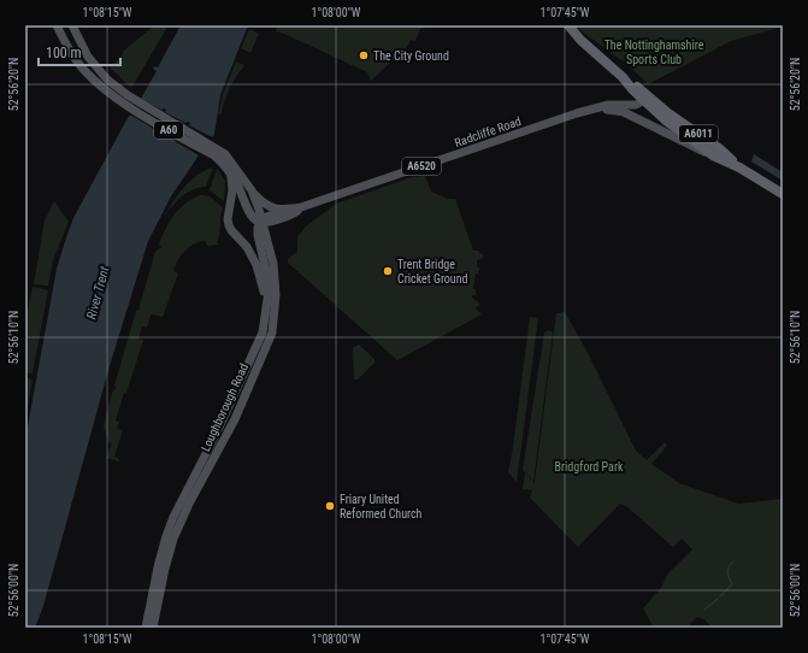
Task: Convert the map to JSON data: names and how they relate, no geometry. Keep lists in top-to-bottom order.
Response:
{
  "streets": {
    "highway": ["Radcliffe Road", "A6011"],
    "main road": ["A60", "A6520", "Loughborough Road"]
  },
  "crossings": [
    ["A60", "A6520"],
    ["A60", "Loughborough Road"],
    ["Radcliffe Road", "A6011"],
    ["Radcliffe Road", "A6520"],
    ["Radcliffe Road", "Loughborough Road"]
  ],
  "water": ["River Trent"],
  "parks": ["The Nottinghamshire Sports Club", "Bridgford Park"],
  "places": ["The City Ground", "Trent Bridge Cricket Ground", "Friary United Reformed Church"],
  "scale_bar": "100 m",
  "coordinates": [
    "1°08'15\"W",
    "1°08'00\"W",
    "1°07'45\"W",
    "52°56'20\"N",
    "52°56'10\"N",
    "52°56'00\"N"
  ]
}
